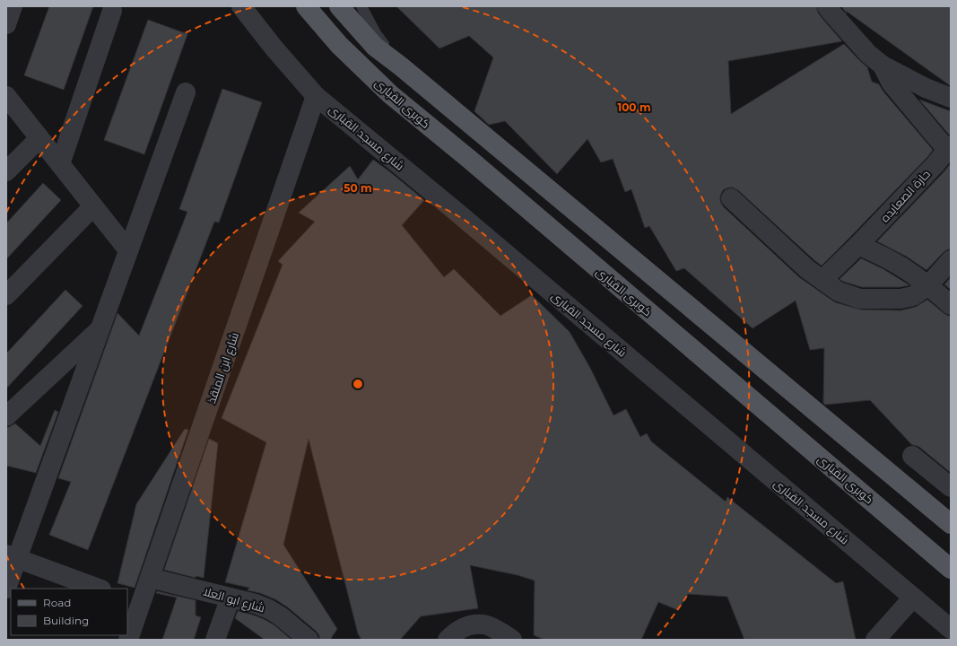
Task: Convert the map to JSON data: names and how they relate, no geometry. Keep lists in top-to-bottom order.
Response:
{
  "streets": {
    "main road": ["كوبرى القبارى"],
    "street": [
      "شارع مسجد القبارى",
      "حارة الصعايده",
      "شارع ابن المنقذ",
      "شارع ابو العلا"
    ]
  },
  "crossings": [
    ["شارع مسجد القبارى", "شارع ابن المنقذ"],
    ["شارع ابن المنقذ", "شارع ابو العلا"]
  ],
  "legend": ["Road", "Building"],
  "rings": ["100 m", "50 m"]
}
